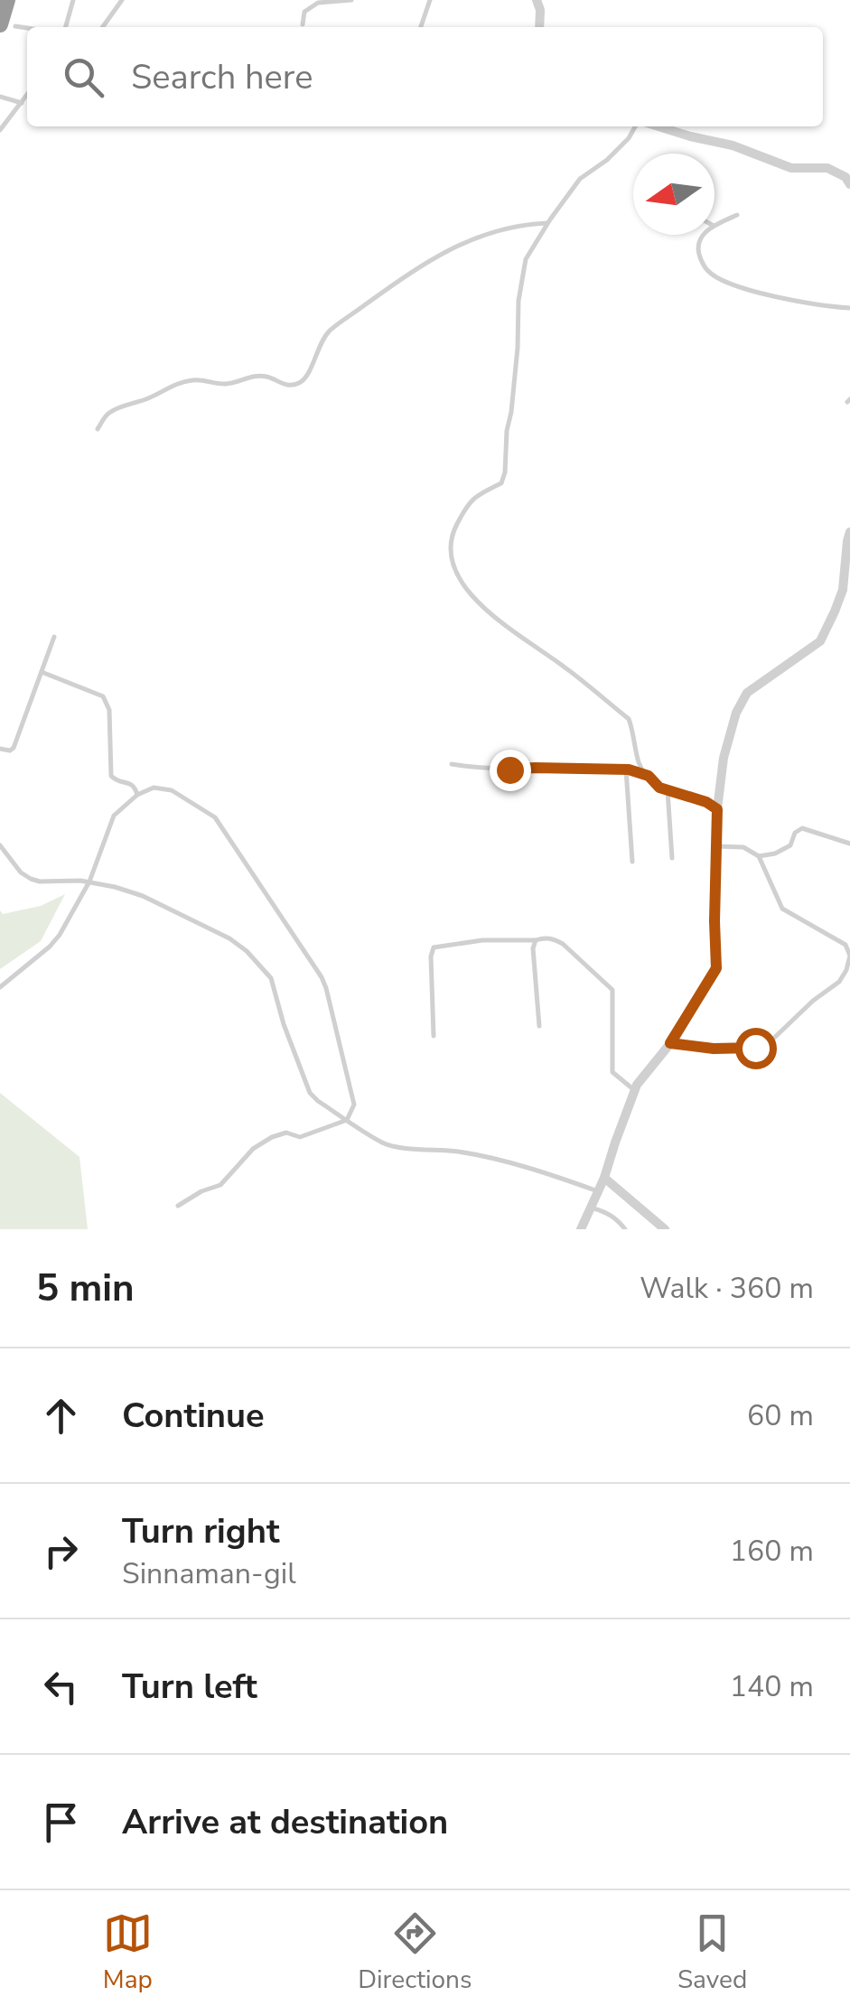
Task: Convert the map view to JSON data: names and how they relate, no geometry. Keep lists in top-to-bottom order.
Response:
{
  "north": "left",
  "page": {
    "search": "Search here",
    "heading": ["5 min", "Walk · 360 m"],
    "list": [
      ["Continue", "60 m"],
      ["Turn right", "Sinnaman-gil", "160 m"],
      ["Turn left", "140 m"],
      "Arrive at destination"
    ],
    "nav": ["Map", "Directions", "Saved"]
  }
}
